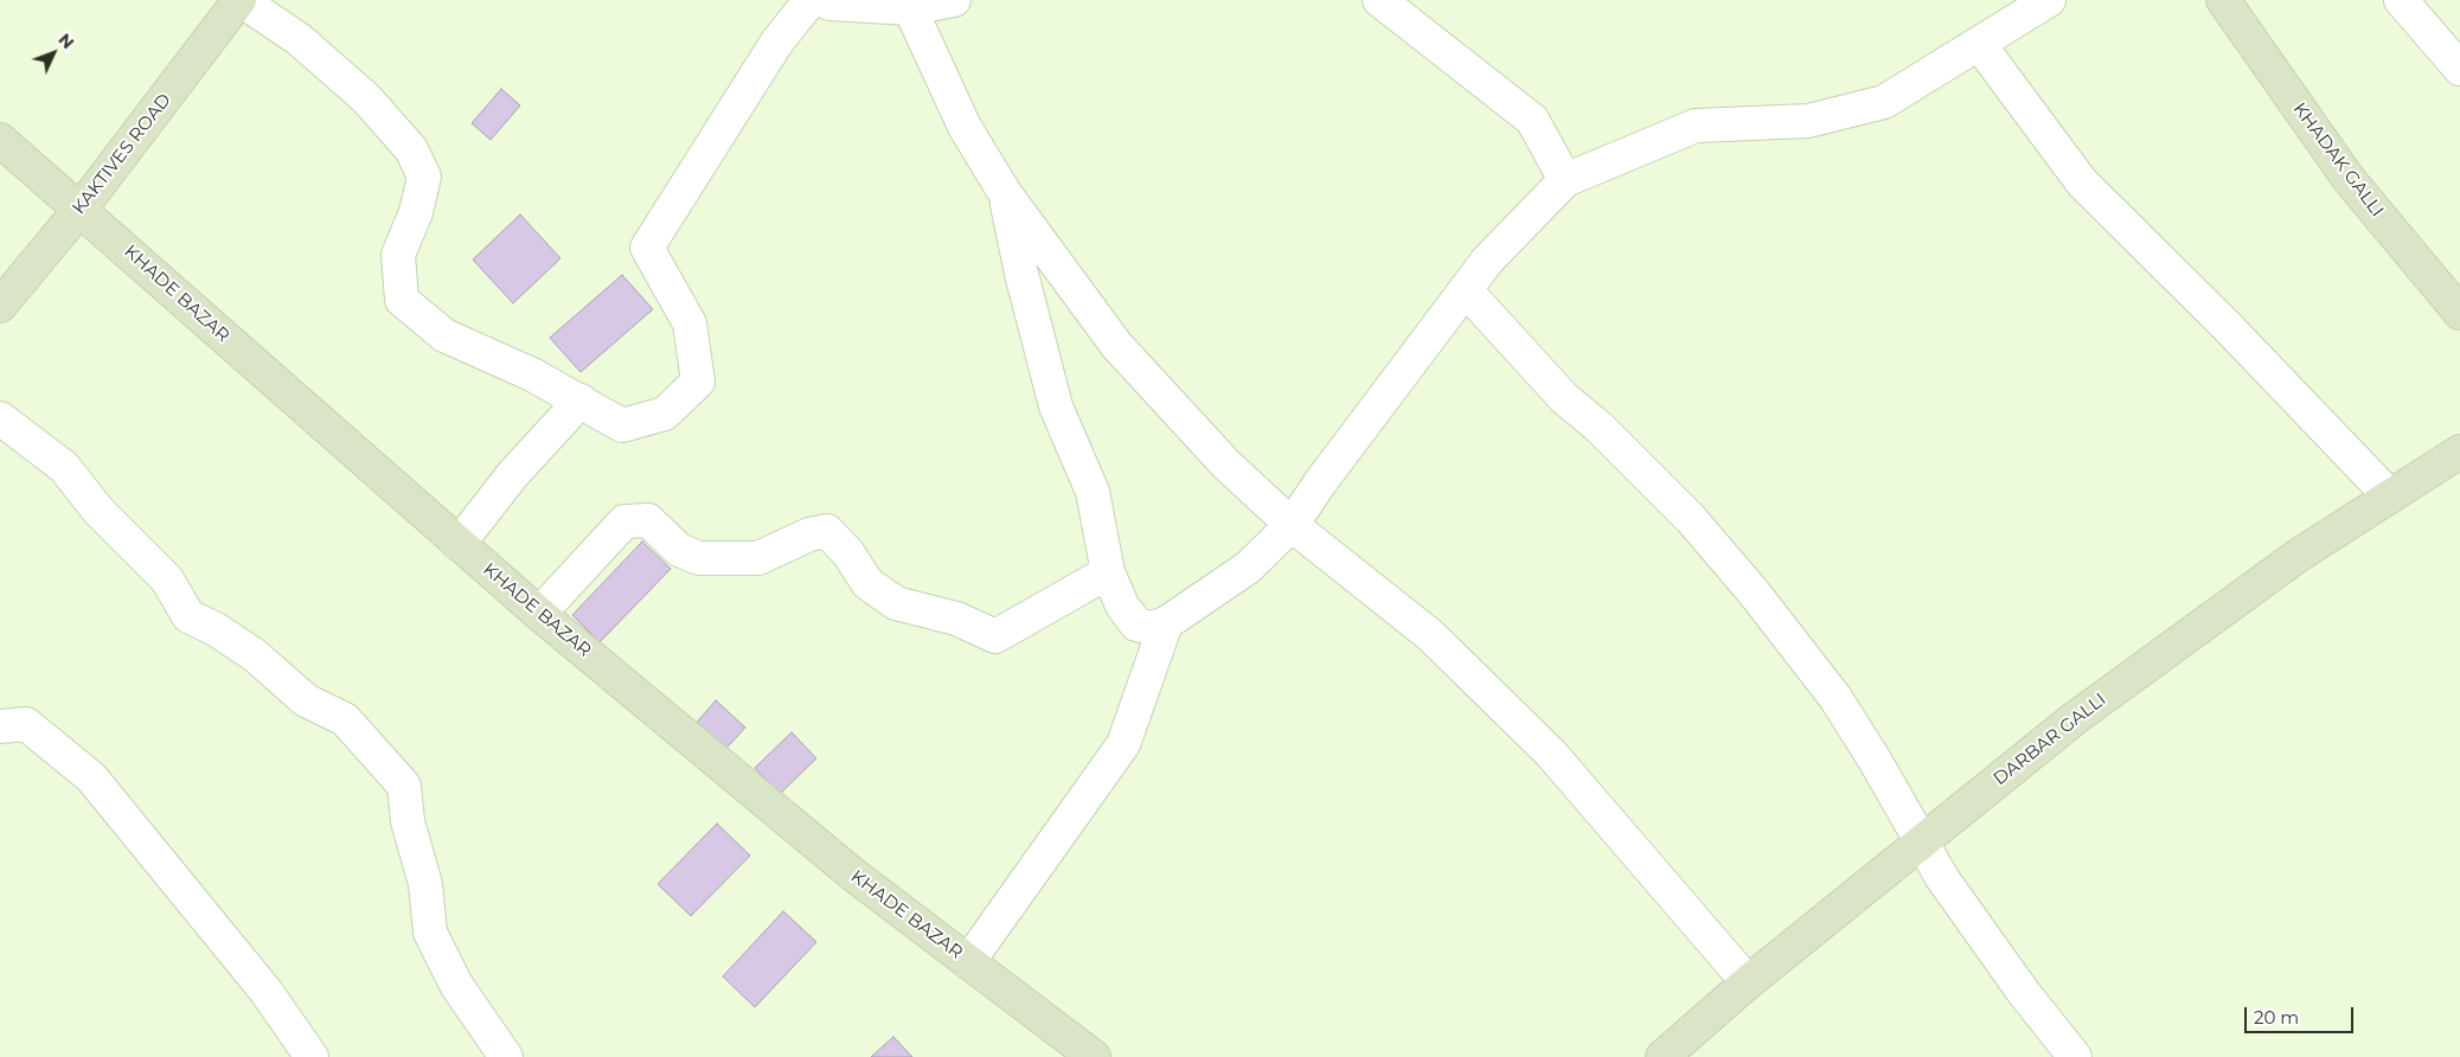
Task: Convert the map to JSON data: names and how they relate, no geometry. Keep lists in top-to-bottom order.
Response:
{
  "streets": {
    "main road": [
      "KAKTIVES ROAD",
      "KHADAK GALLI",
      "KHADE BAZAR",
      "DARBAR GALLI"
    ]
  },
  "crossings": [
    ["KAKTIVES ROAD", "KHADE BAZAR"]
  ],
  "scale_bar": "20 m",
  "north": "top right"
}
